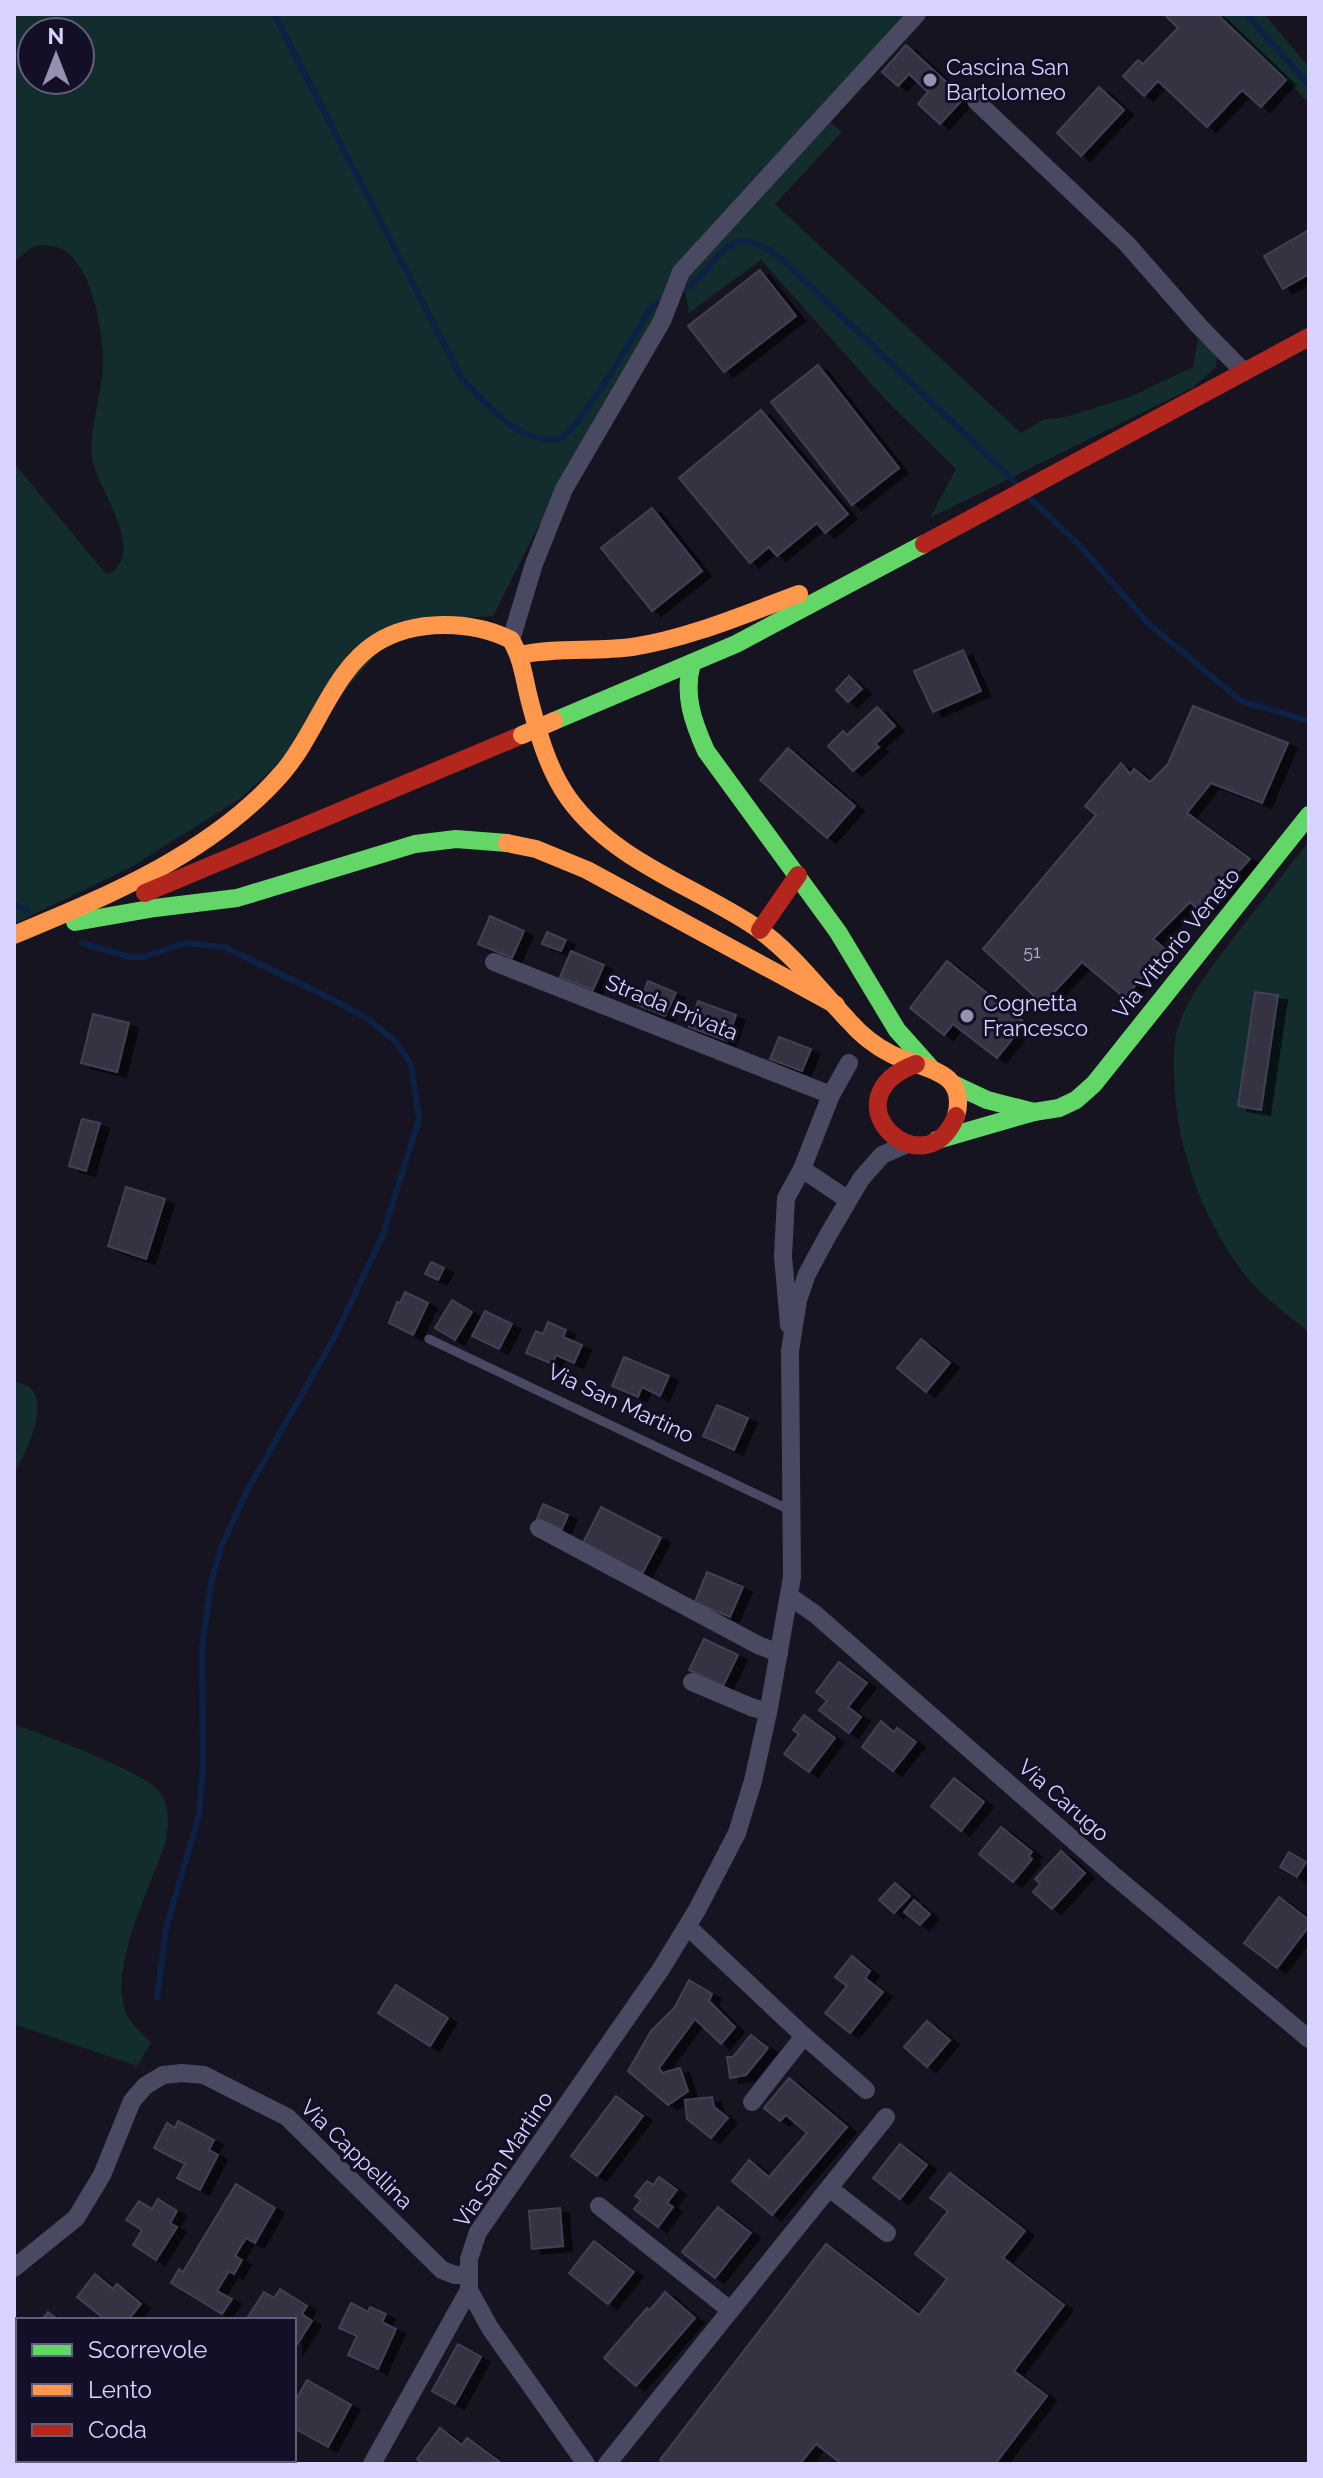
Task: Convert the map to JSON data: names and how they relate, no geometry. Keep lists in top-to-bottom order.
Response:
{
  "streets": {
    "main road": ["Via Vittorio Veneto"],
    "street": [
      "Strada Privata",
      "Via San Martino",
      "Via Carugo",
      "Via Cappellina"
    ]
  },
  "crossings": [
    ["Via San Martino", "Via Carugo"],
    ["Via San Martino", "Via Cappellina"]
  ],
  "places": ["Cascina San Bartolomeo", "Cognetta Francesco"],
  "house_numbers": ["51"],
  "legend": ["Scorrevole", "Lento", "Coda"],
  "north": "top"
}
